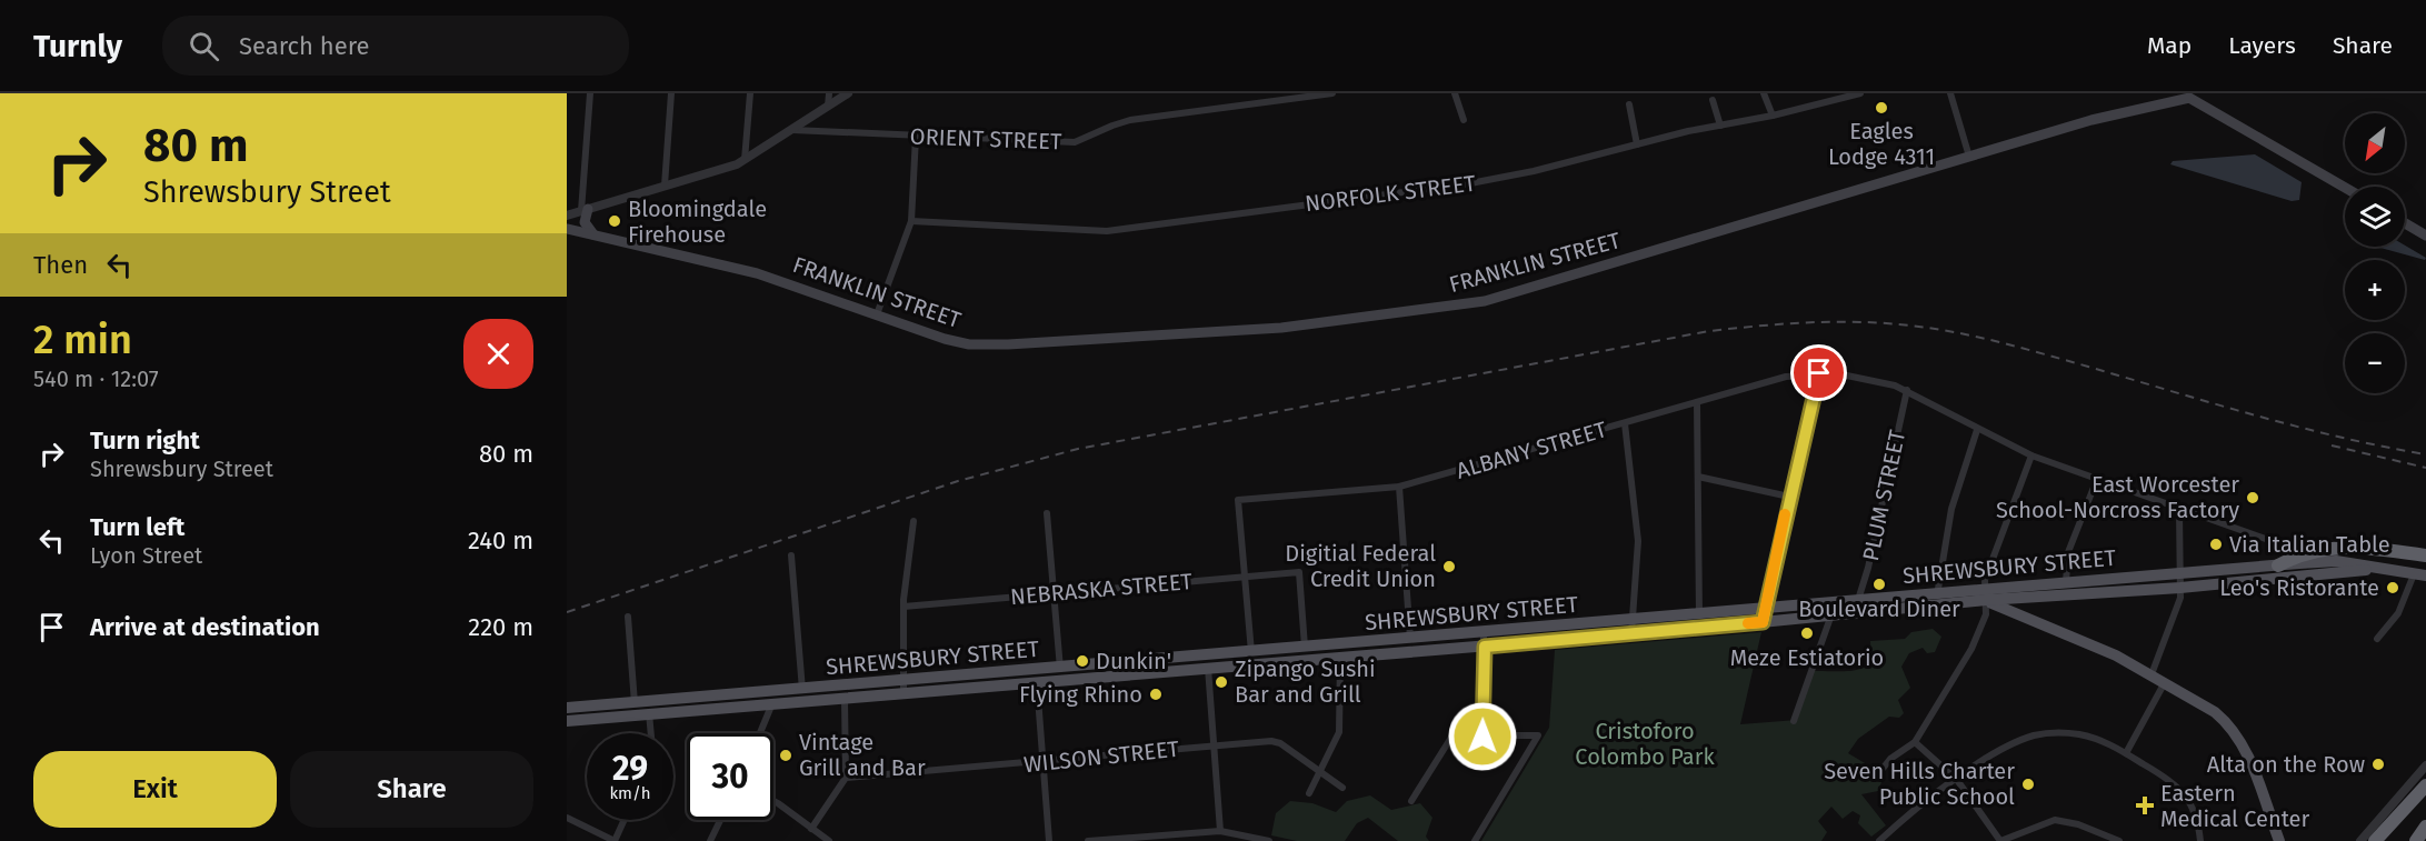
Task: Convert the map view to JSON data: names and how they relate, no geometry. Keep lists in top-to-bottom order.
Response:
{
  "streets": {
    "main road": ["FRANKLIN STREET", "SHREWSBURY STREET"],
    "street": [
      "ORIENT STREET",
      "NORFOLK STREET",
      "ALBANY STREET",
      "PLUM STREET",
      "NEBRASKA STREET",
      "WILSON STREET"
    ]
  },
  "crossings": [
    ["ALBANY STREET", "PLUM STREET"],
    ["ALBANY STREET", "NEBRASKA STREET"],
    ["PLUM STREET", "SHREWSBURY STREET"],
    ["SHREWSBURY STREET", "NEBRASKA STREET"]
  ],
  "parks": ["Cristoforo Colombo Park"],
  "places": {
    "other": [
      "Eagles Lodge 4311",
      "Bloomingdale Firehouse",
      "East Worcester School-Norcross Factory",
      "Via Italian Table",
      "Digitial Federal Credit Union",
      "Boulevard Diner",
      "Leo's Ristorante",
      "Meze Estiatorio",
      "Dunkin'",
      "Zipango Sushi Bar and Grill",
      "Flying Rhino",
      "Vintage Grill and Bar",
      "Alta on the Row",
      "Seven Hills Charter Public School"
    ],
    "health": ["Eastern Medical Center"]
  },
  "north": "bottom left",
  "page": {
    "header": "Turnly",
    "search": "Search here",
    "nav": ["Map", "Layers", "Share"],
    "turn": ["80 m", "Shrewsbury Street"],
    "map_buttons": ["+", "−"],
    "then": "Then",
    "heading": ["2 min", "540 m · 12:07"],
    "list": [
      {
        "name": "Turn right",
        "note": "Shrewsbury Street",
        "value": "80 m"
      },
      {
        "name": "Turn left",
        "note": "Lyon Street",
        "value": "240 m"
      },
      {
        "name": "Arrive at destination",
        "value": "220 m"
      }
    ],
    "speed": "29 km/h",
    "limit": "30",
    "buttons": ["Exit", "Share"]
  }
}
